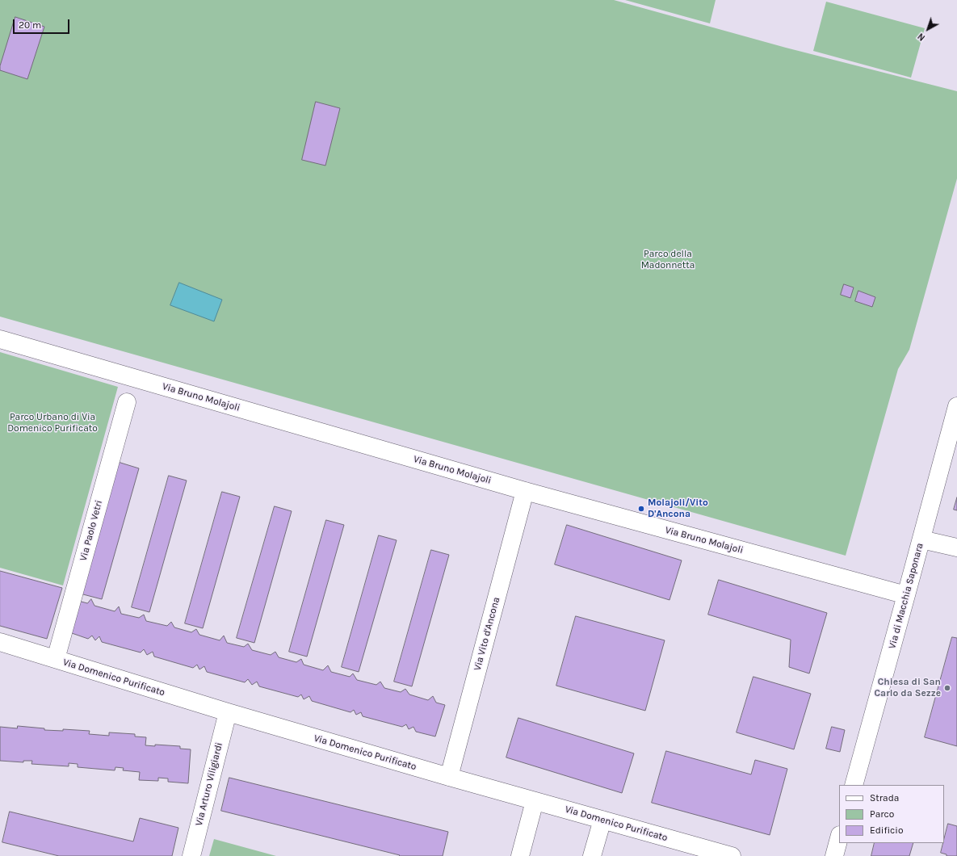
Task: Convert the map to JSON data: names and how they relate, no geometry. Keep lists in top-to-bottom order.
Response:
{
  "streets": {
    "street": [
      "Via Bruno Molajoli",
      "Via Paolo Vetri",
      "Via di Macchia Saponara",
      "Via Vito d'Ancona",
      "Via Domenico Purificato",
      "Via Arturo Viligiardi"
    ]
  },
  "crossings": [
    ["Via Bruno Molajoli", "Via di Macchia Saponara"],
    ["Via Bruno Molajoli", "Via Vito d'Ancona"],
    ["Via Paolo Vetri", "Via Domenico Purificato"],
    ["Via Vito d'Ancona", "Via Domenico Purificato"],
    ["Via Domenico Purificato", "Via Arturo Viligiardi"]
  ],
  "parks": ["Parco della Madonnetta", "Parco Urbano di Via Domenico Purificato"],
  "places": ["Molajoli/Vito D'Ancona", "Chiesa di San Carlo da Sezze"],
  "legend": ["Strada", "Parco", "Edificio"],
  "scale_bar": "20 m",
  "north": "bottom left"
}
